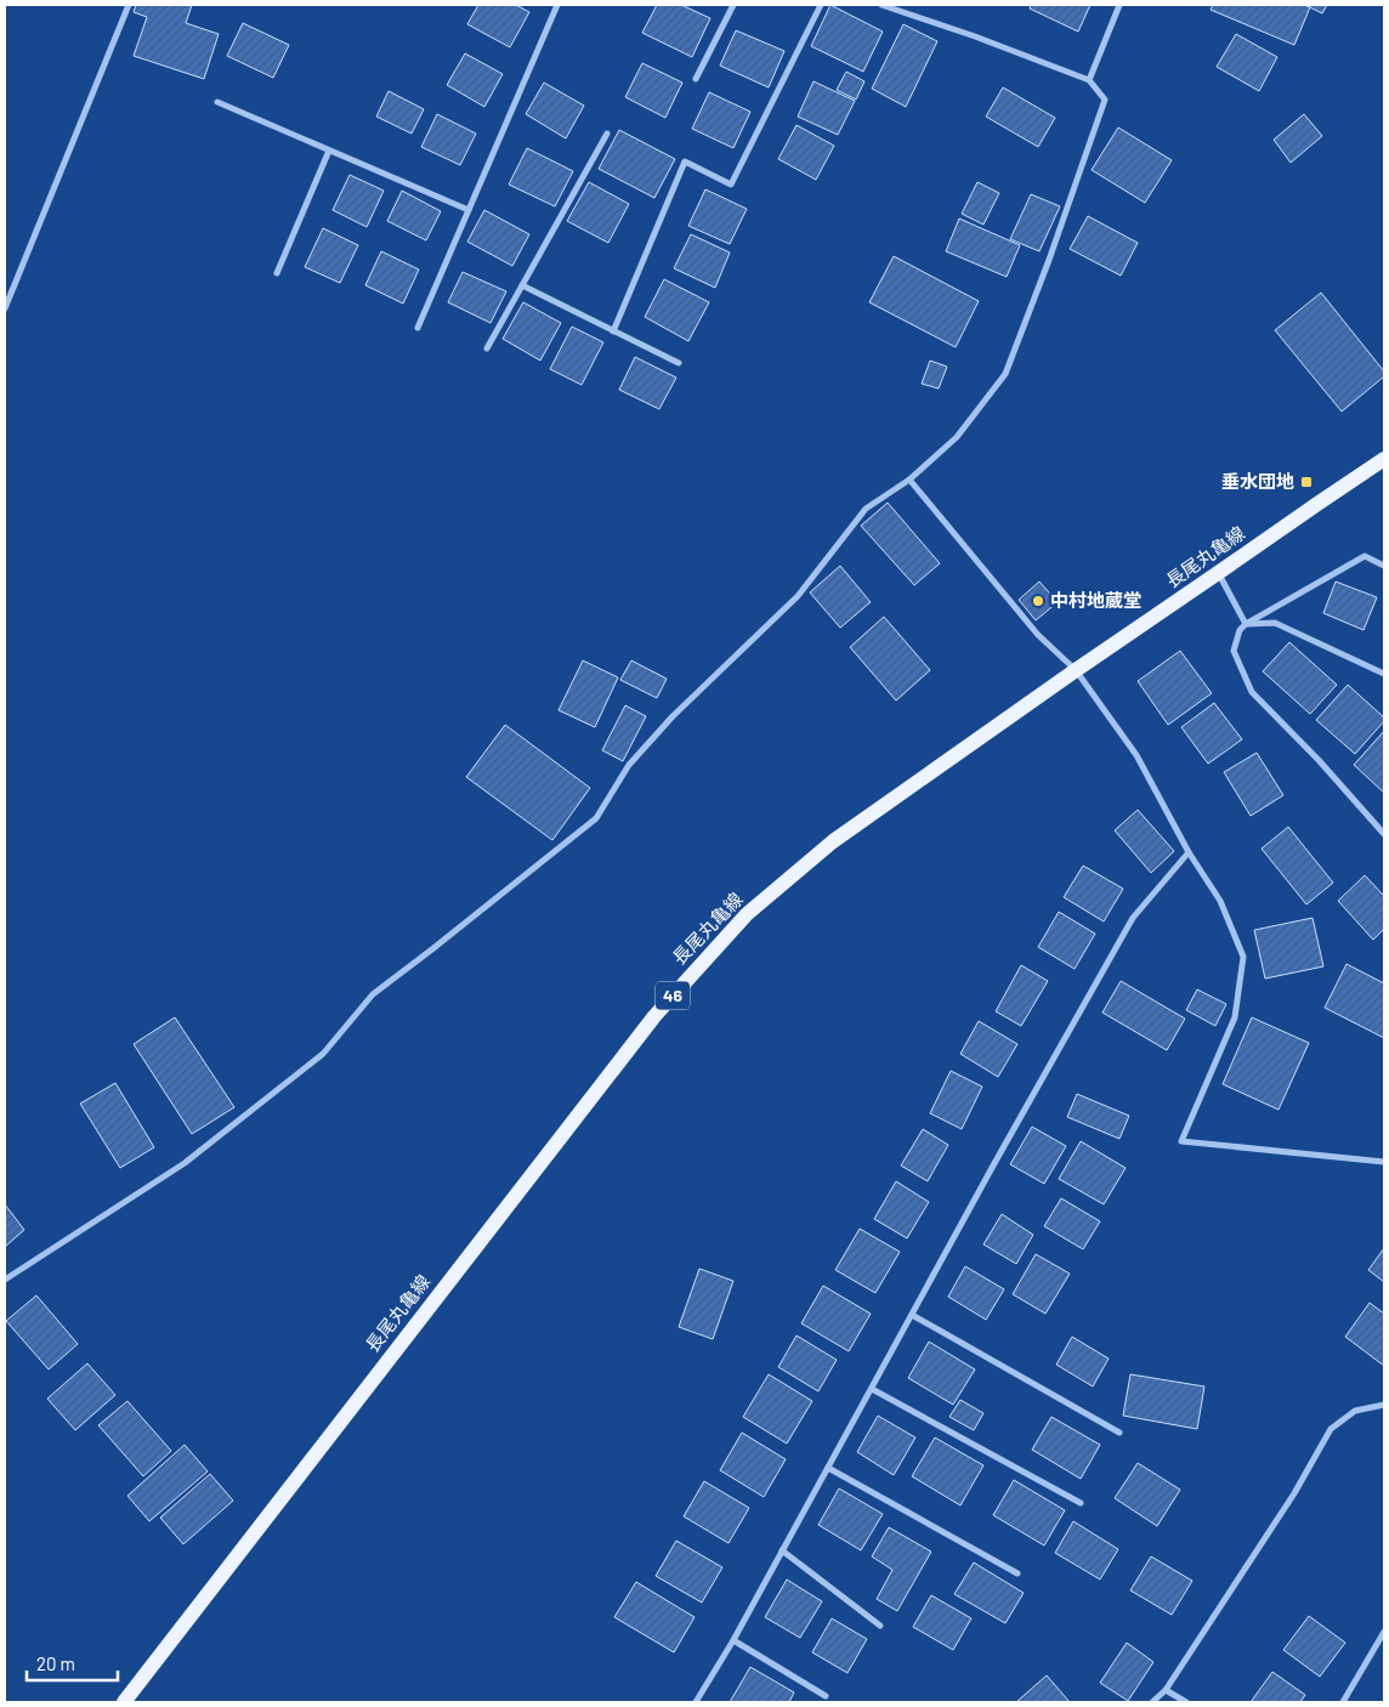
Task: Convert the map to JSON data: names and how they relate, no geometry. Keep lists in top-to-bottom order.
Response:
{
  "streets": {
    "main road": ["長尾丸亀線", "46"]
  },
  "places": {
    "transit": ["垂水団地"],
    "other": ["中村地蔵堂"]
  },
  "scale_bar": "20 m"
}
